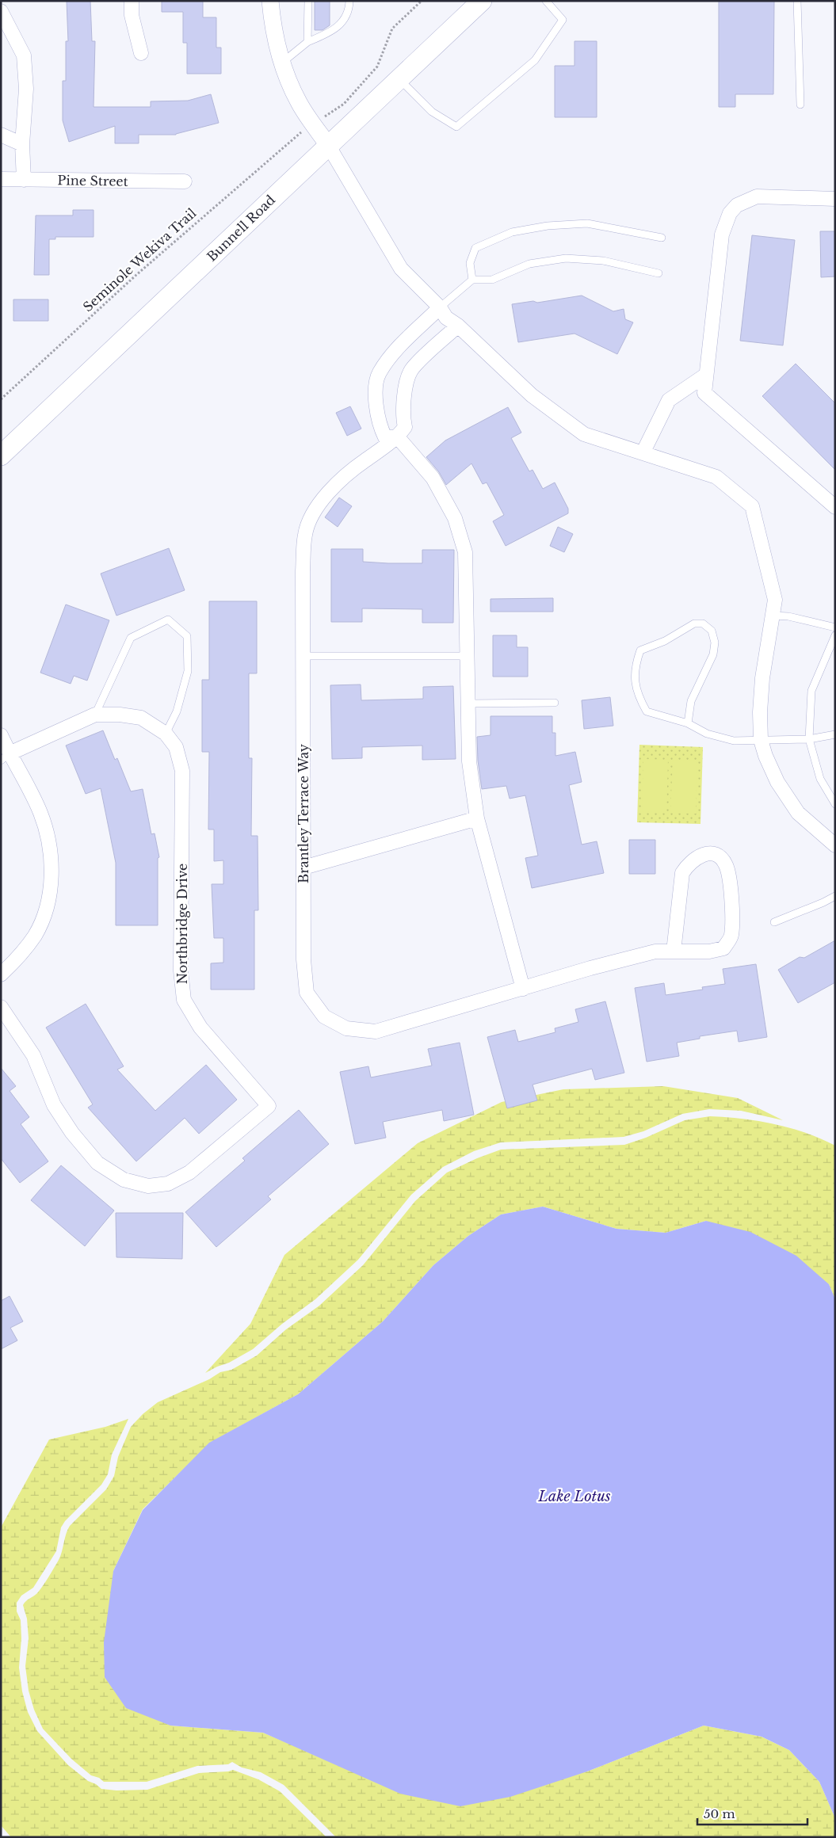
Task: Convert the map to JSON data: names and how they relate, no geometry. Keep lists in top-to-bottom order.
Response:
{
  "streets": {
    "main road": ["Bunnell Road"],
    "street": ["Pine Street", "Brantley Terrace Way", "Northbridge Drive"],
    "path": ["Seminole Wekiva Trail"]
  },
  "water": ["Lake Lotus"],
  "scale_bar": "50 m"
}
